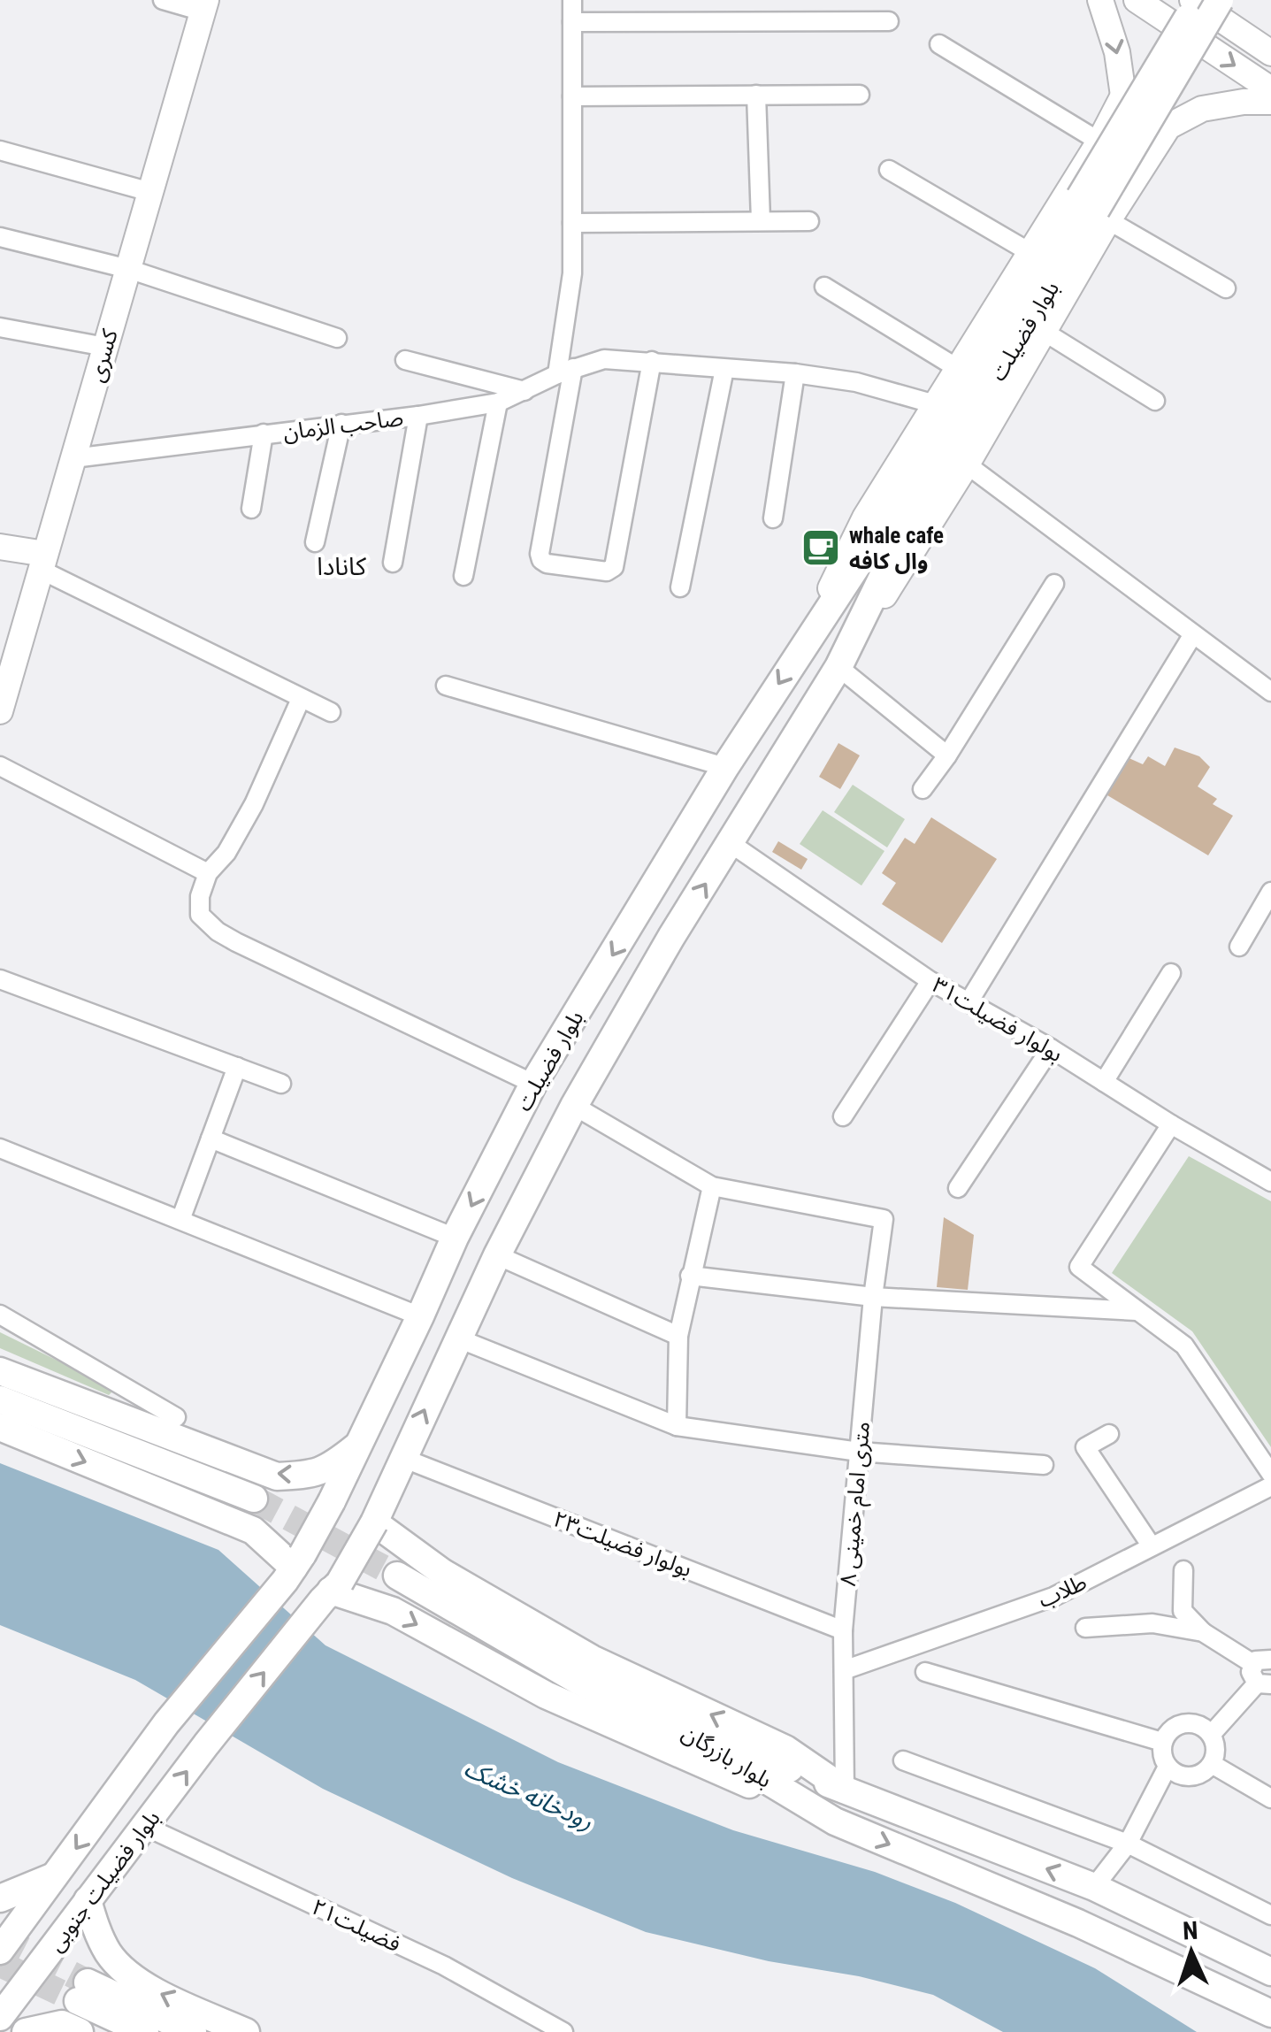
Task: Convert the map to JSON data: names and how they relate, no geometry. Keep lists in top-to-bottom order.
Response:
{
  "streets": {
    "main road": [
      "بلوار فضیلت",
      "کسری",
      "بلوار بازرگان",
      "بلوار فضیلت جنوبی"
    ],
    "street": [
      "صاحب الزمان",
      "بولوار فضیلت۳۱",
      "۸ متری امام خمینی",
      "بولوار فضیلت۲۳",
      "طلاب",
      "فضیلت۲۱"
    ]
  },
  "crossings": [
    ["بلوار فضیلت", "صاحب الزمان"],
    ["بلوار فضیلت", "بولوار فضیلت۳۱"],
    ["بلوار فضیلت", "بولوار فضیلت۲۳"],
    ["بلوار فضیلت", "بلوار فضیلت جنوبی"],
    ["کسری", "صاحب الزمان"],
    ["۸ متری امام خمینی", "بولوار فضیلت۲۳"],
    ["۸ متری امام خمینی", "طلاب"],
    ["۸ متری امام خمینی", "بلوار بازرگان"],
    ["بلوار فضیلت جنوبی", "فضیلت۲۱"]
  ],
  "districts": ["کانادا"],
  "water": ["رودخانه خشک"],
  "places": {
    "cafe": ["whale cafe وال کافه"]
  },
  "north": "top"
}
